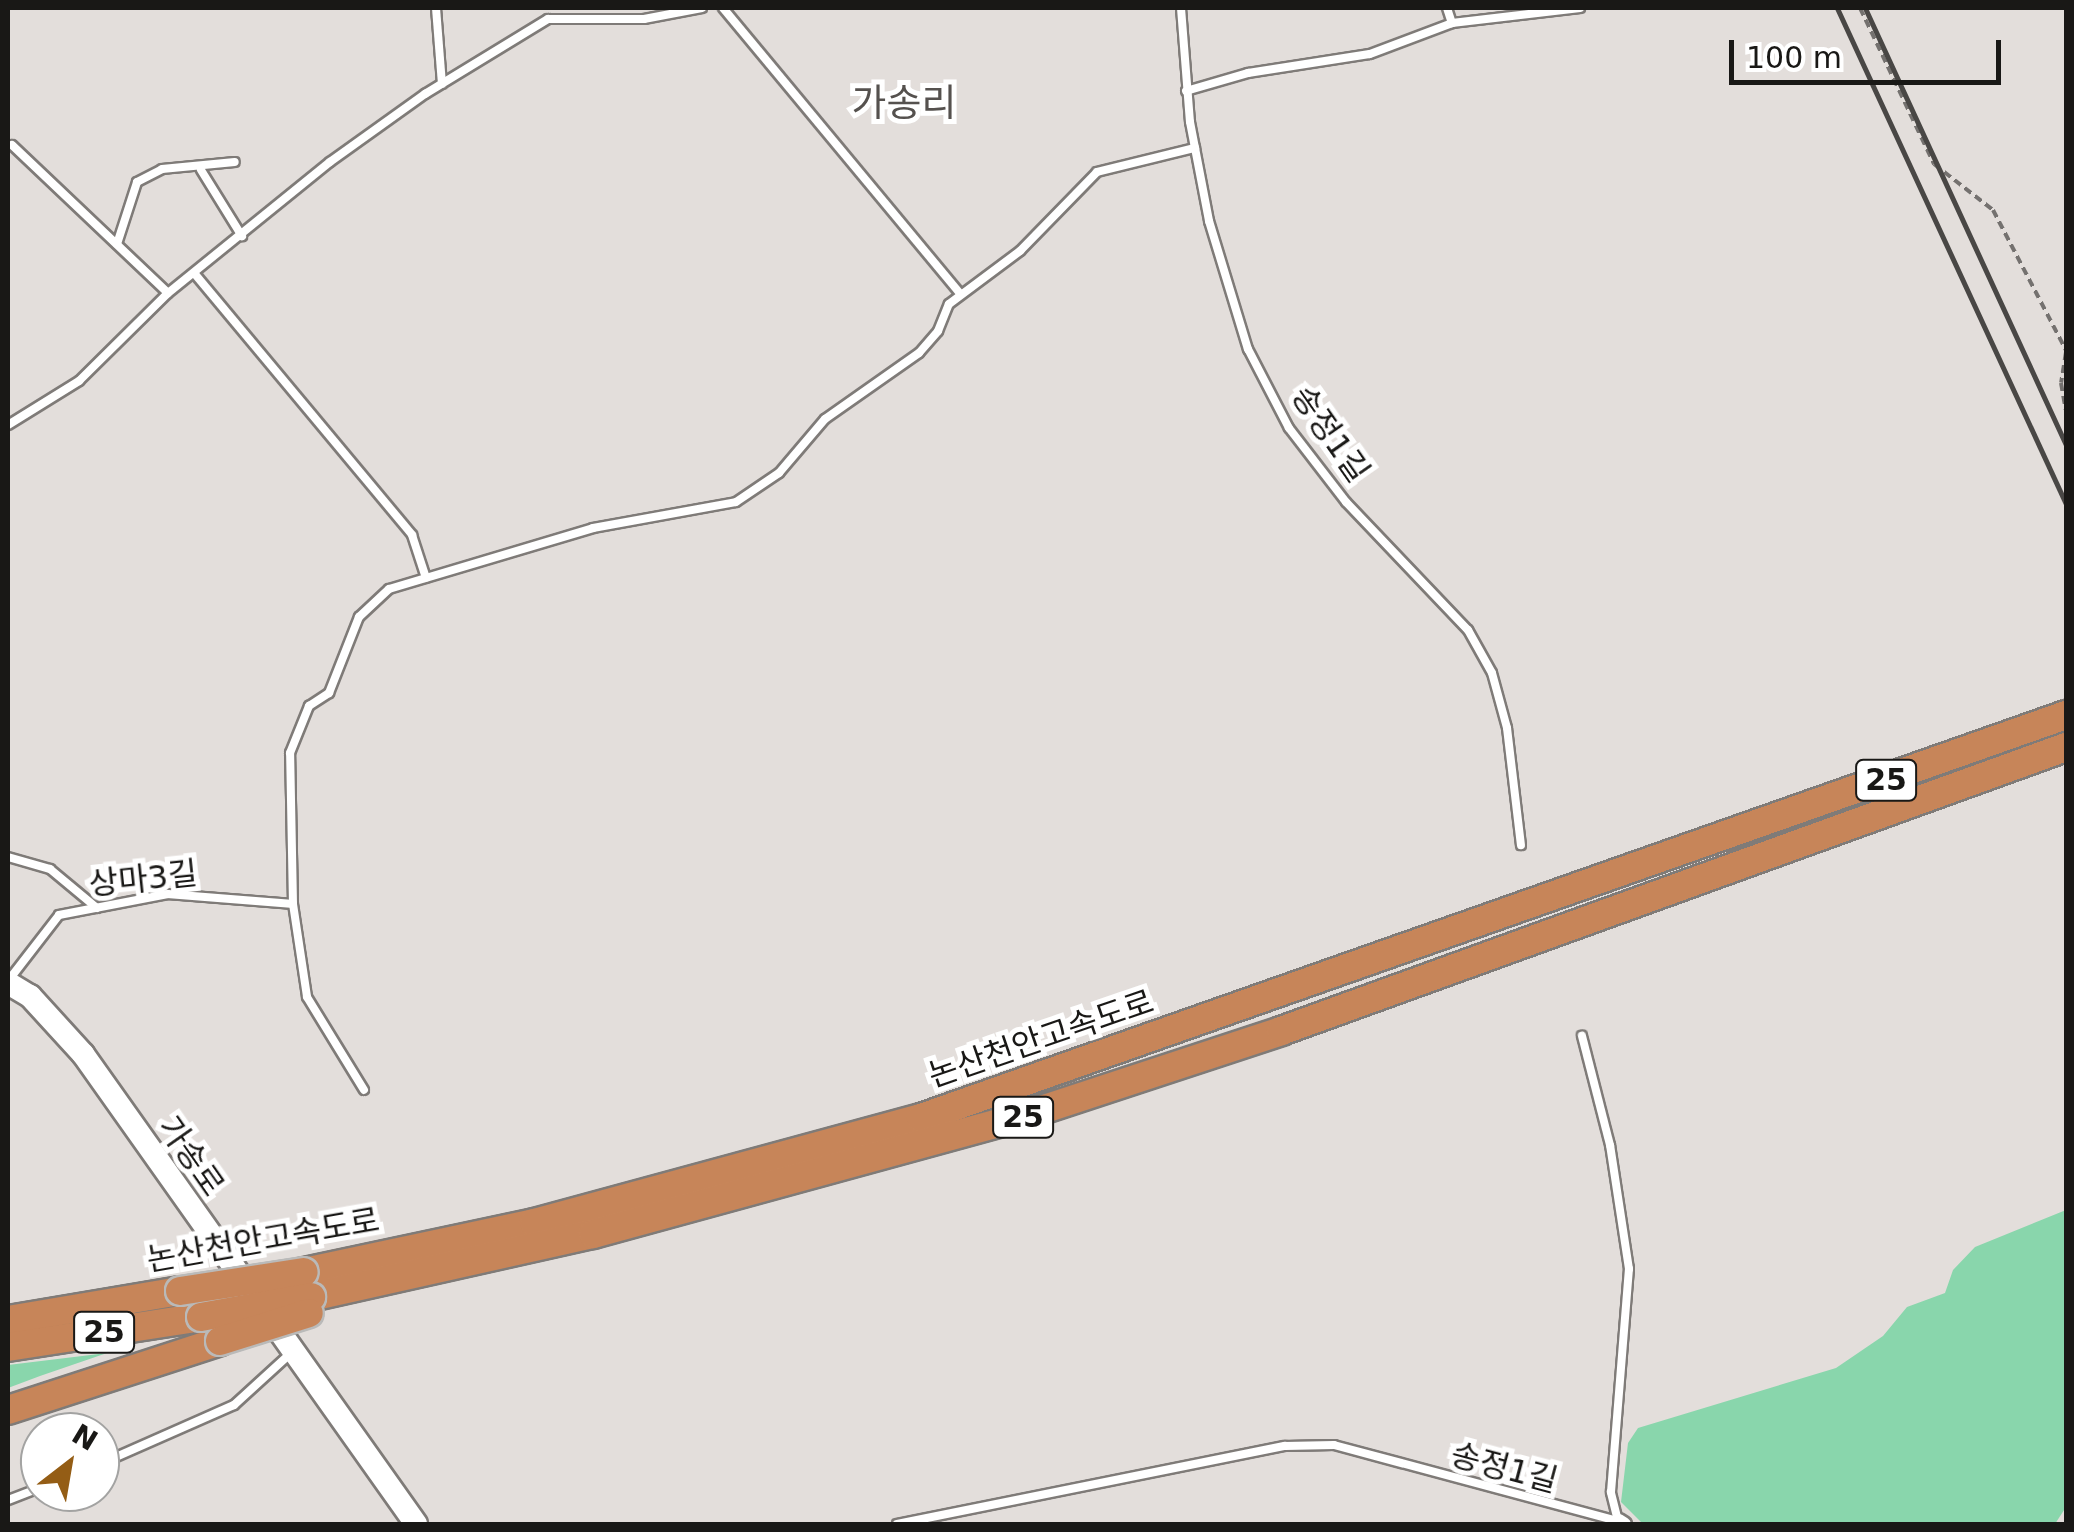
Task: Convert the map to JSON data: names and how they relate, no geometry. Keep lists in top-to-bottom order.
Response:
{
  "streets": {
    "highway": ["25", "논산천안고속도로"],
    "street": ["가송로"],
    "lane": ["송정1길", "상마3길"]
  },
  "crossings": [
    ["상마3길", "가송로"]
  ],
  "districts": ["가송리"],
  "scale_bar": "100 m",
  "north": "top right"
}
